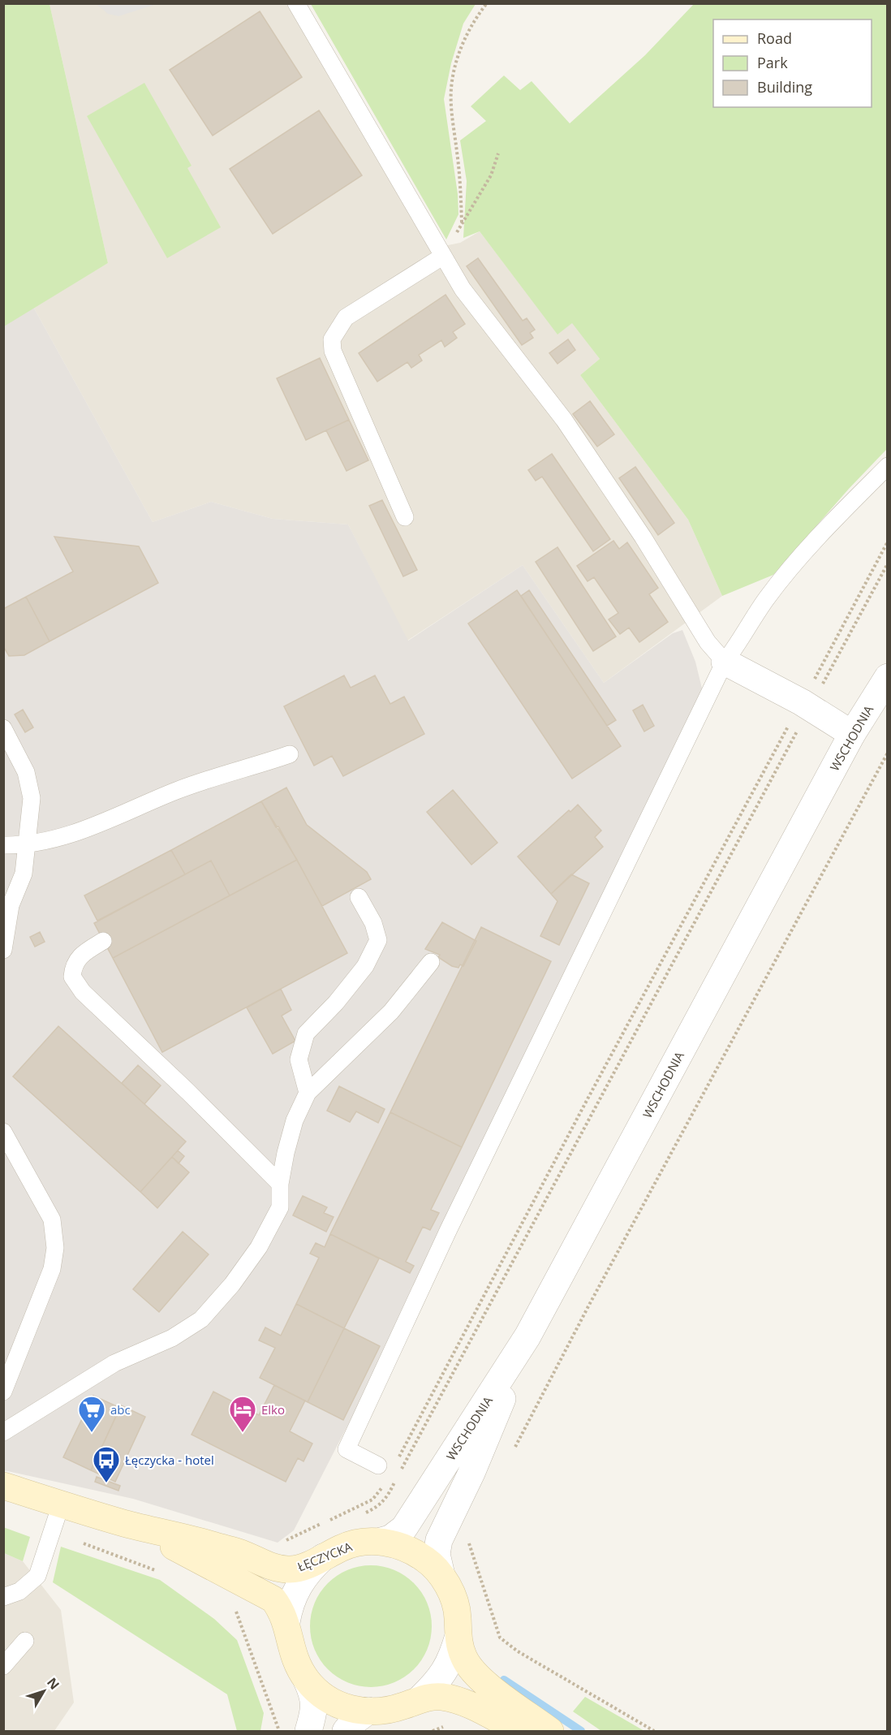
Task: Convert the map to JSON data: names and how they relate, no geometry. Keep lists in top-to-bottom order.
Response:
{
  "streets": {
    "main road": ["ŁĘCZYCKA"],
    "street": ["WSCHODNIA"]
  },
  "crossings": [
    ["WSCHODNIA", "ŁĘCZYCKA"]
  ],
  "places": {
    "supermarket": ["abc"],
    "hotel": ["Elko"],
    "bus stop": ["Łęczycka - hotel"]
  },
  "legend": ["Road", "Park", "Building"],
  "north": "top right"
}
